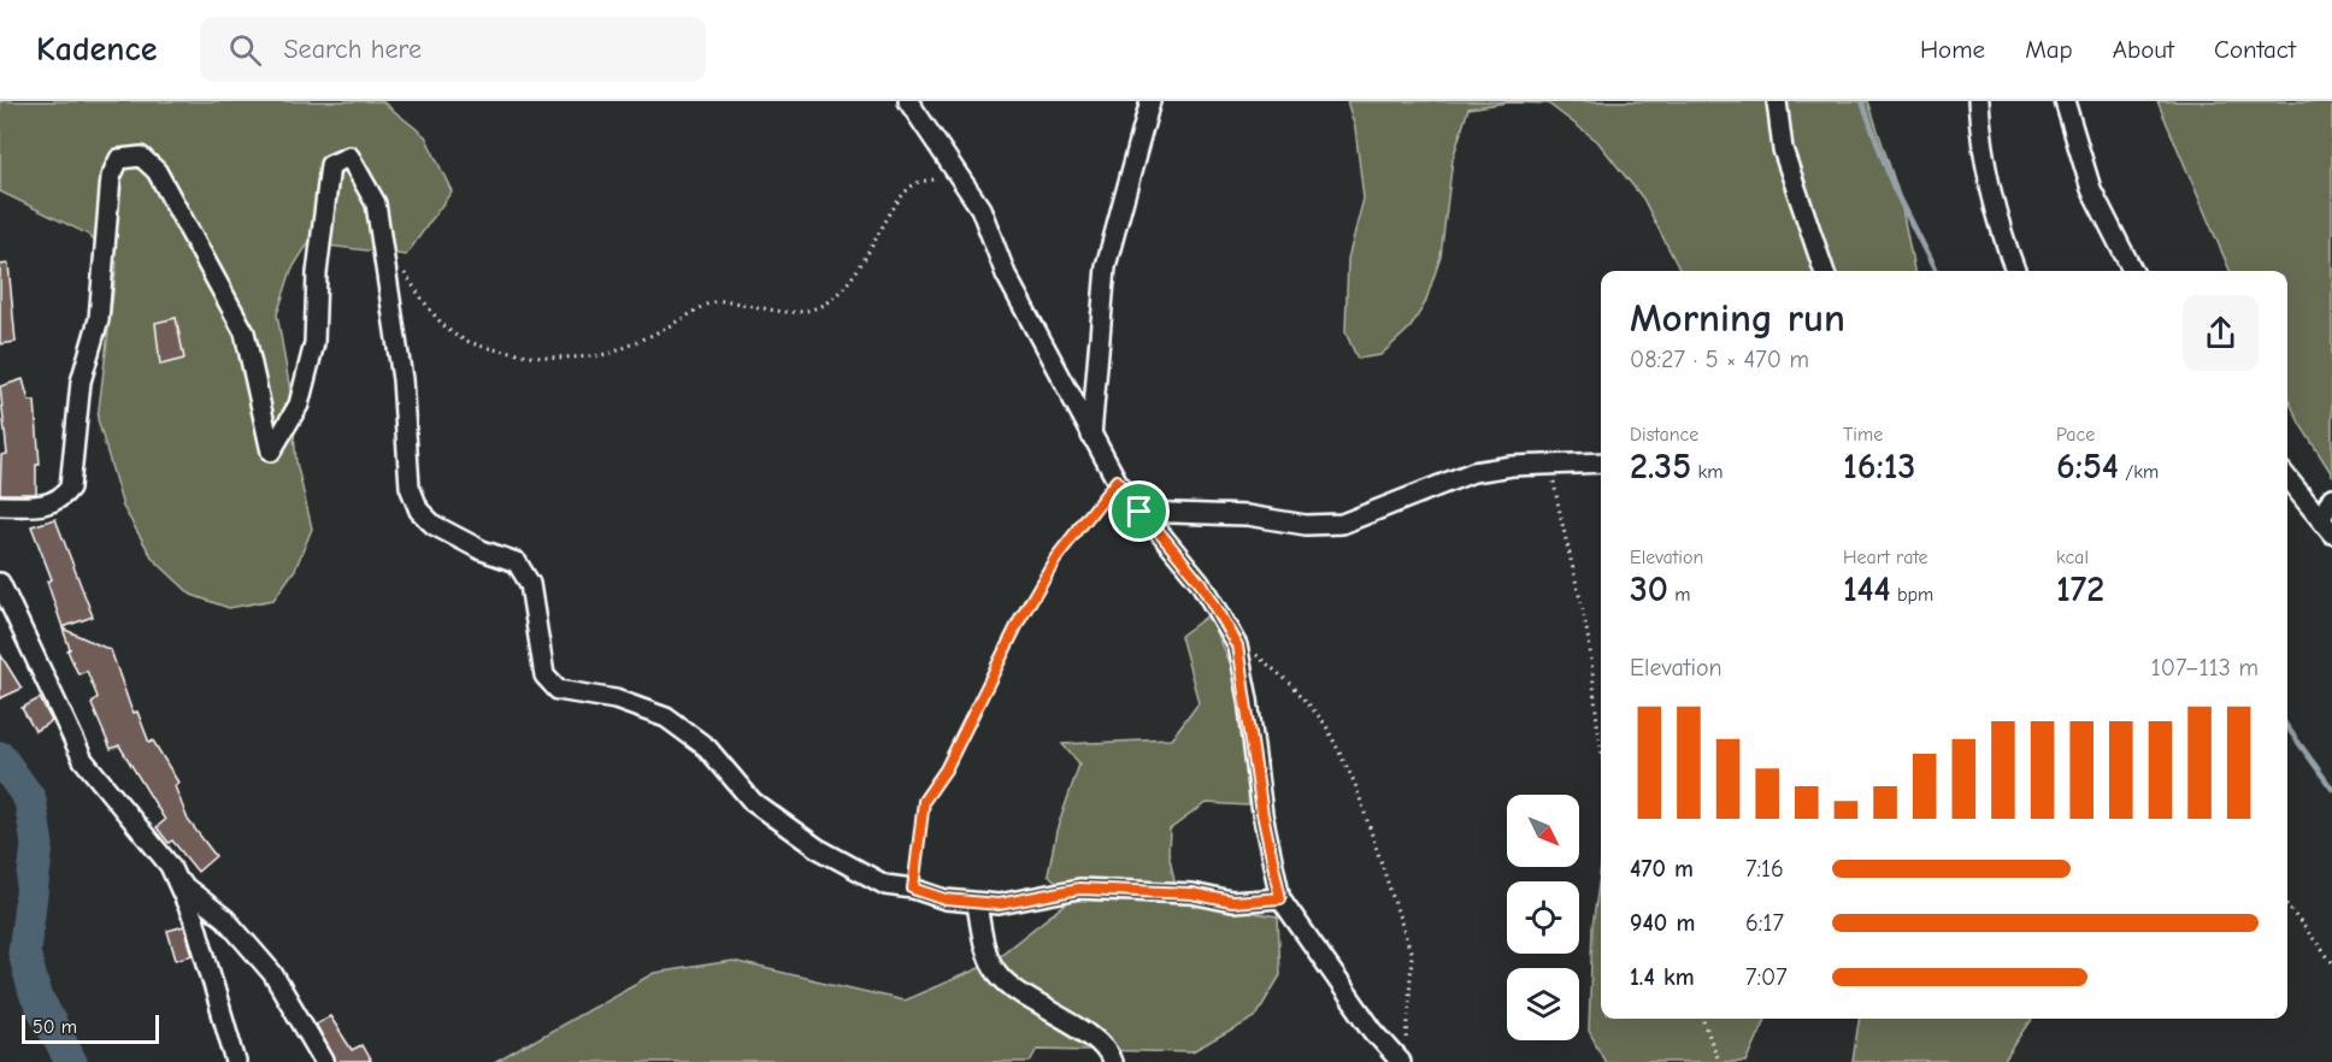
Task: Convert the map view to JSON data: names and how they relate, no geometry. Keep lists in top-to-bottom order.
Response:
{
  "scale_bar": "50 m",
  "north": "bottom right",
  "page": {
    "header": "Kadence",
    "search": "Search here",
    "nav": [
      "Home",
      "Map",
      "About",
      "Contact"
    ],
    "heading": ["Morning run", "08:27 · 5 × 470 m"],
    "stats": [
      ["Distance", "2.35 km"],
      ["Time", "16:13"],
      ["Pace", "6:54 /km"],
      ["Elevation", "30 m"],
      ["Heart rate", "144 bpm"],
      ["kcal", "172"]
    ],
    "chart": ["Elevation", "107–113 m"],
    "list": [
      {
        "name": "470 m",
        "note": "7:16"
      },
      {
        "name": "940 m",
        "note": "6:17"
      },
      {
        "name": "1.4 km",
        "note": "7:07"
      }
    ],
    "scale": "50 m"
  }
}
